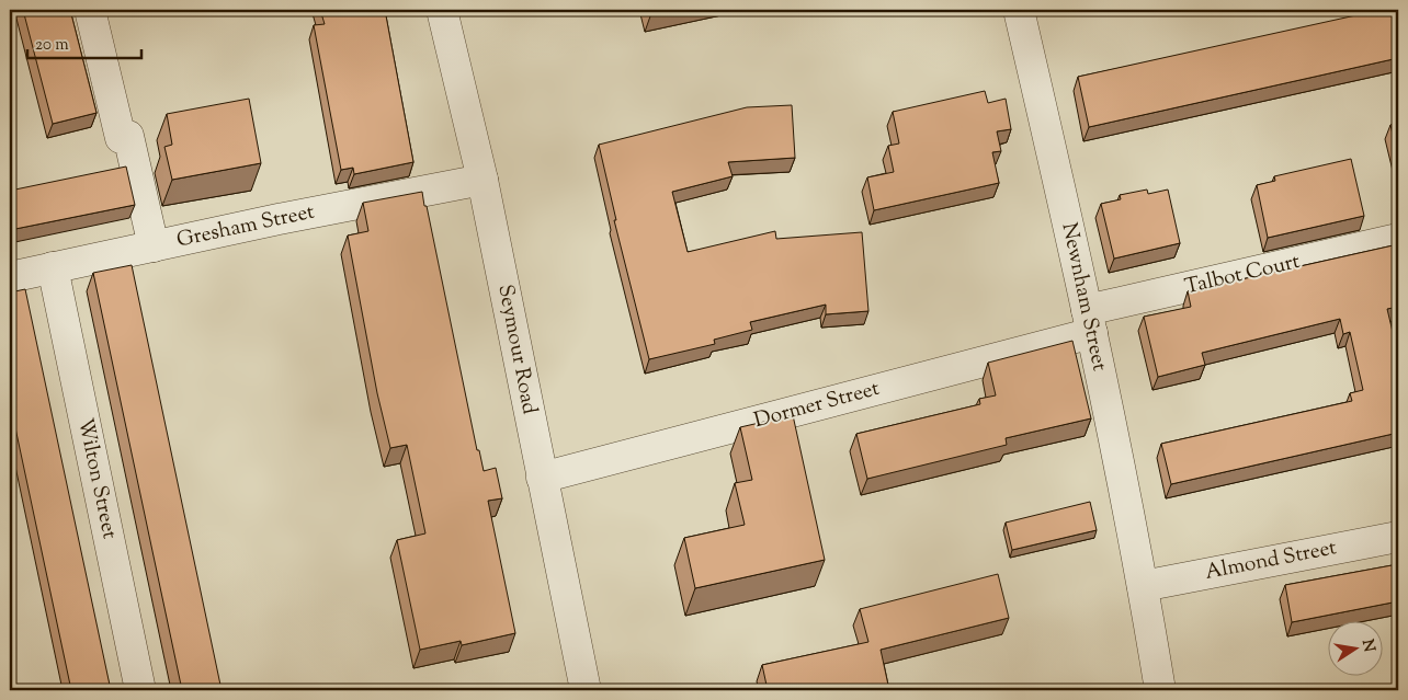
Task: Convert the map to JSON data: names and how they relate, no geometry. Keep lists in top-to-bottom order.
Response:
{
  "streets": {
    "street": [
      "Gresham Street",
      "Talbot Court",
      "Newnham Street",
      "Seymour Road",
      "Dormer Street",
      "Wilton Street",
      "Almond Street"
    ]
  },
  "crossings": [
    ["Gresham Street", "Seymour Road"],
    ["Gresham Street", "Wilton Street"],
    ["Talbot Court", "Newnham Street"],
    ["Talbot Court", "Dormer Street"],
    ["Newnham Street", "Dormer Street"],
    ["Newnham Street", "Almond Street"],
    ["Seymour Road", "Dormer Street"]
  ],
  "scale_bar": "20 m",
  "north": "right"
}
